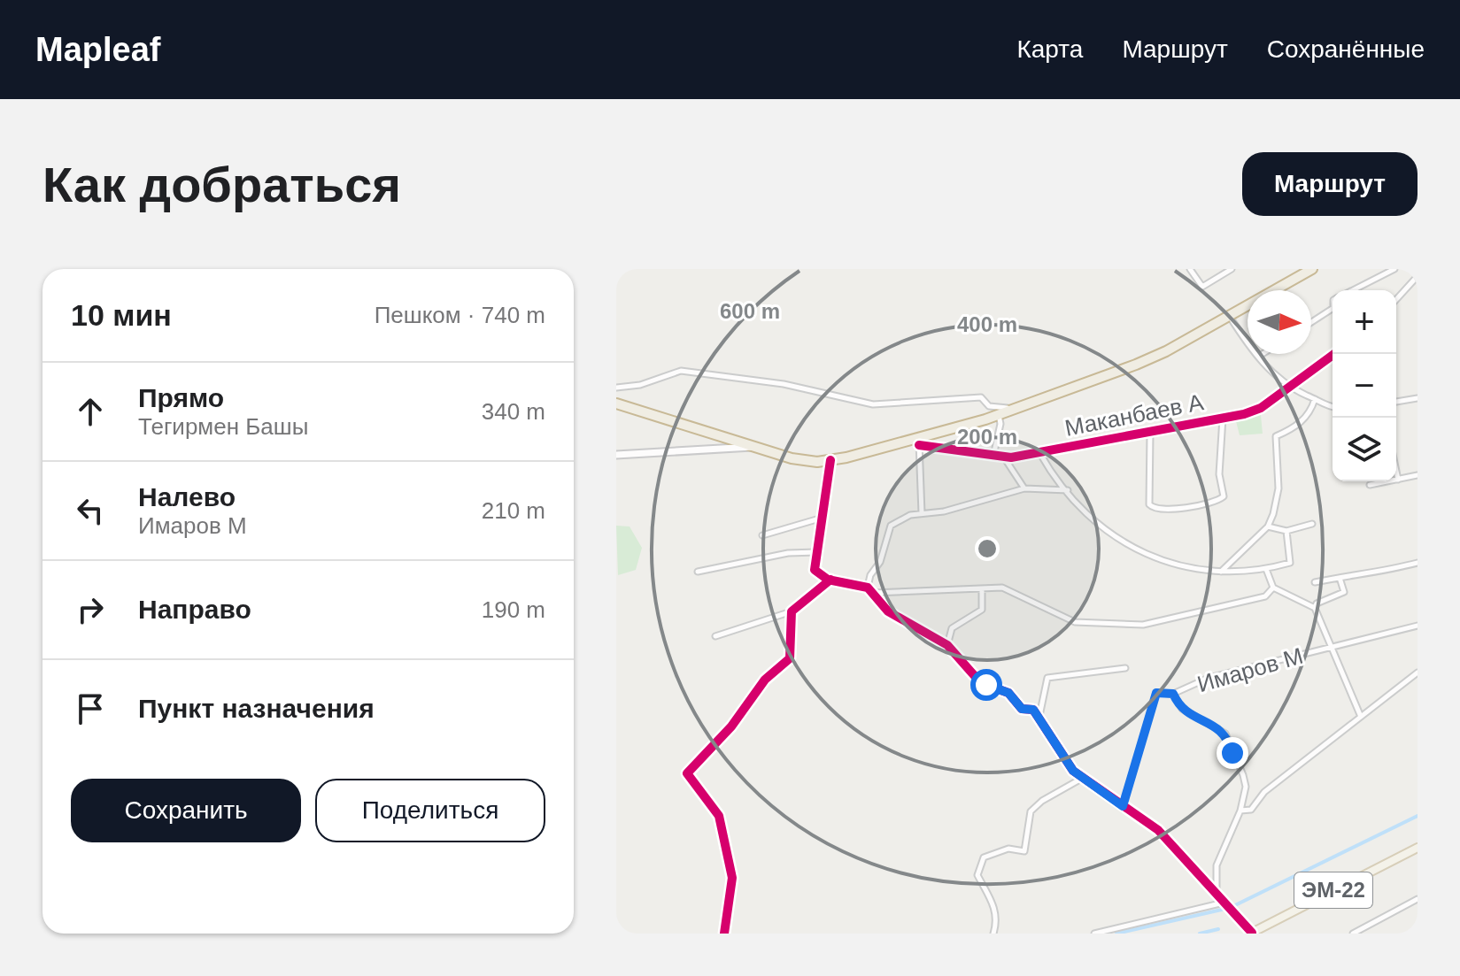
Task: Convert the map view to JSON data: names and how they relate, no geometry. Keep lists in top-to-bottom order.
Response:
{
  "streets": {
    "main road": ["ЭМ-22"],
    "street": ["Маканбаев А", "Имаров М"]
  },
  "north": "right",
  "page": {
    "header": "Mapleaf",
    "nav": ["Карта", "Маршрут", "Сохранённые"],
    "buttons": [
      "Маршрут",
      ["Сохранить", "Поделиться"]
    ],
    "title": "Как добраться",
    "heading": ["10 мин", "Пешком · 740 m"],
    "map_buttons": ["+", "−"],
    "list": [
      ["Прямо", "Тегирмен Башы", "340 m"],
      ["Налево", "Имаров М", "210 m"],
      ["Направо", "190 m"],
      "Пункт назначения"
    ]
  },
  "rings": ["600 m", "400 m", "200 m"]
}
